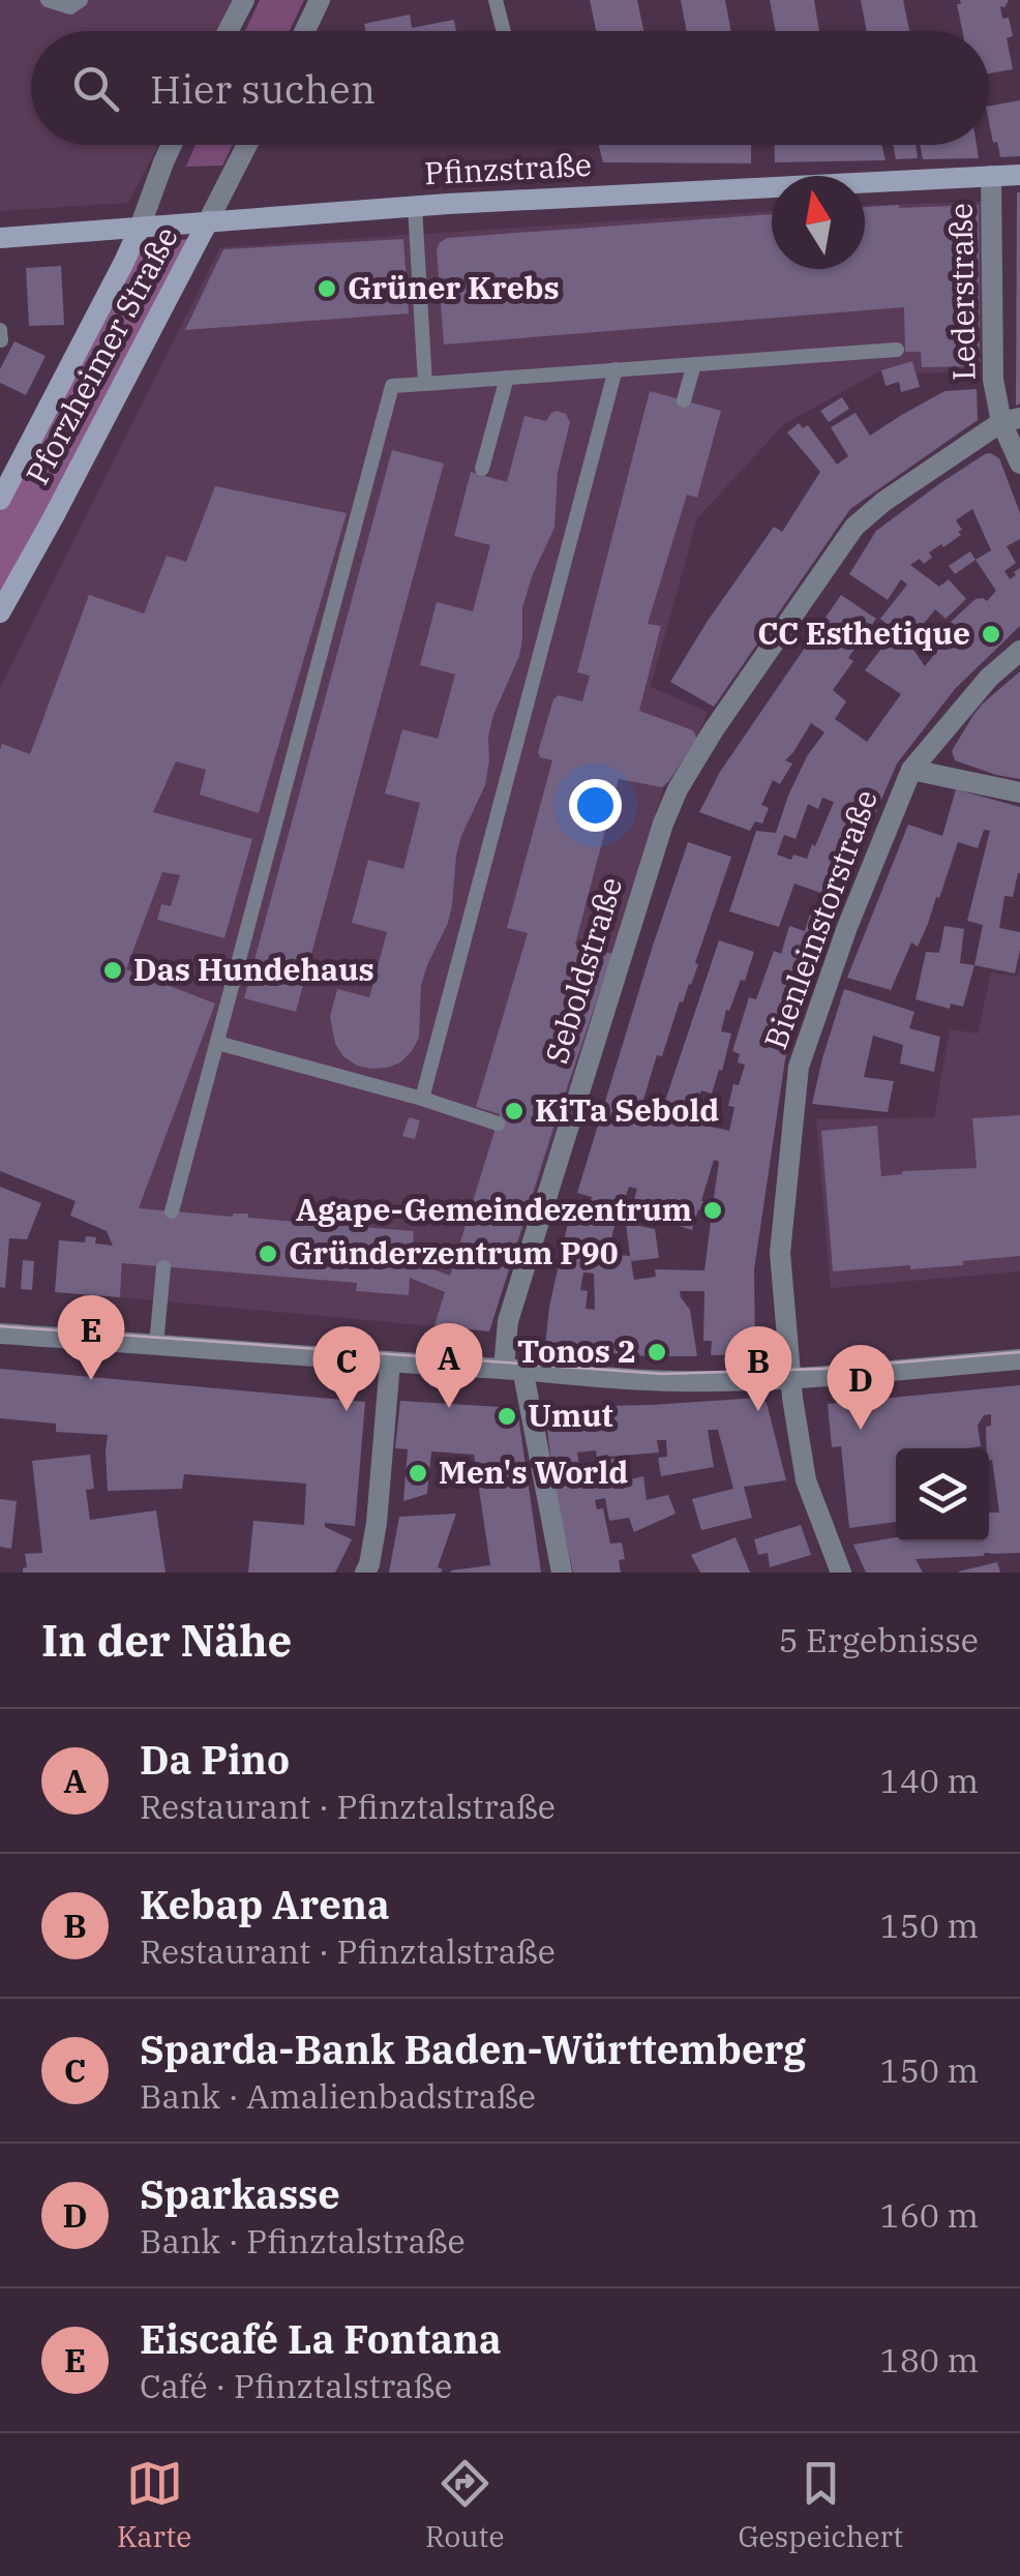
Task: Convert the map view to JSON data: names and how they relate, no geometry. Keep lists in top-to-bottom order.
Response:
{
  "streets": {
    "main road": ["Pfinzstraße", "Pforzheimer Straße"],
    "street": ["Lederstraße", "Bienleinstorstraße", "Seboldstraße"]
  },
  "crossings": [
    ["Pfinzstraße", "Lederstraße"],
    ["Pfinzstraße", "Pforzheimer Straße"],
    ["Lederstraße", "Seboldstraße"]
  ],
  "places": [
    "Grüner Krebs",
    "CC Esthetique",
    "Das Hundehaus",
    "KiTa Sebold",
    "Agape-Gemeindezentrum",
    "Gründerzentrum P90",
    "Tonos 2",
    "Umut",
    "Men's World"
  ],
  "north": "top",
  "page": {
    "search": "Hier suchen",
    "pins": [
      "E",
      "A",
      "B",
      "C",
      "D"
    ],
    "heading": ["In der Nähe", "5 Ergebnisse"],
    "list": [
      {
        "mark": "A",
        "name": "Da Pino",
        "note": "Restaurant · Pfinztalstraße",
        "value": "140 m"
      },
      {
        "mark": "B",
        "name": "Kebap Arena",
        "note": "Restaurant · Pfinztalstraße",
        "value": "150 m"
      },
      {
        "mark": "C",
        "name": "Sparda-Bank Baden-Württemberg",
        "note": "Bank · Amalienbadstraße",
        "value": "150 m"
      },
      {
        "mark": "D",
        "name": "Sparkasse",
        "note": "Bank · Pfinztalstraße",
        "value": "160 m"
      },
      {
        "mark": "E",
        "name": "Eiscafé La Fontana",
        "note": "Café · Pfinztalstraße",
        "value": "180 m"
      }
    ],
    "nav": ["Karte", "Route", "Gespeichert"]
  }
}
